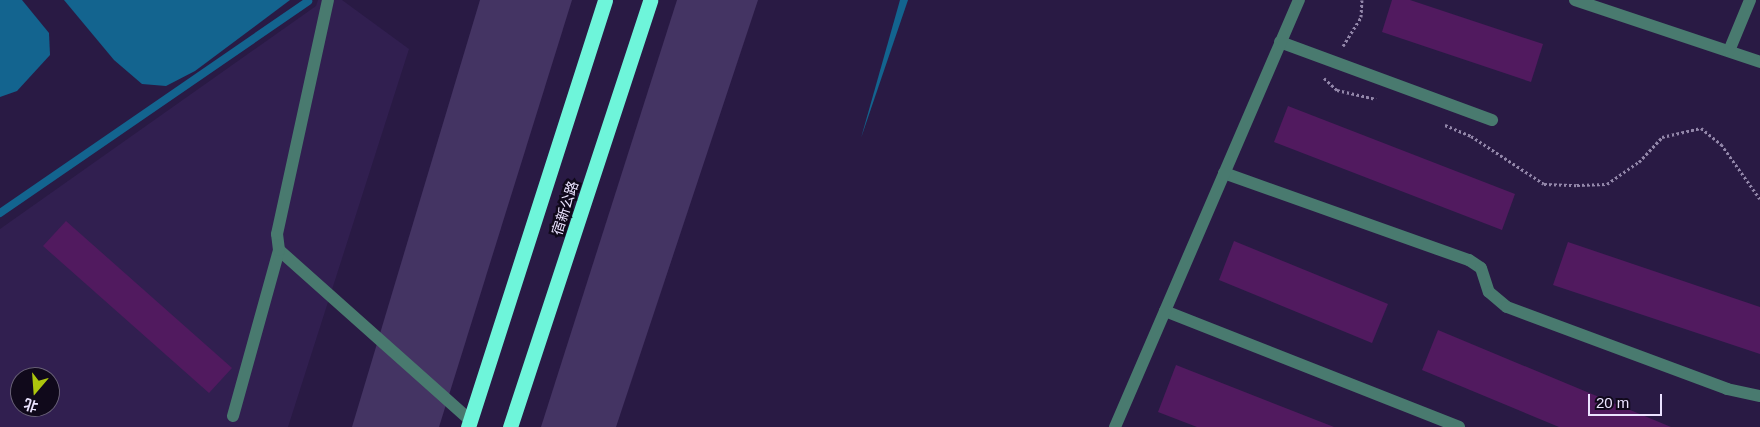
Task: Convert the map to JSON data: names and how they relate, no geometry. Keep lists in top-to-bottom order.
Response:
{
  "streets": {
    "highway": ["宿新公路"]
  },
  "scale_bar": "20 m",
  "north": "bottom"
}
